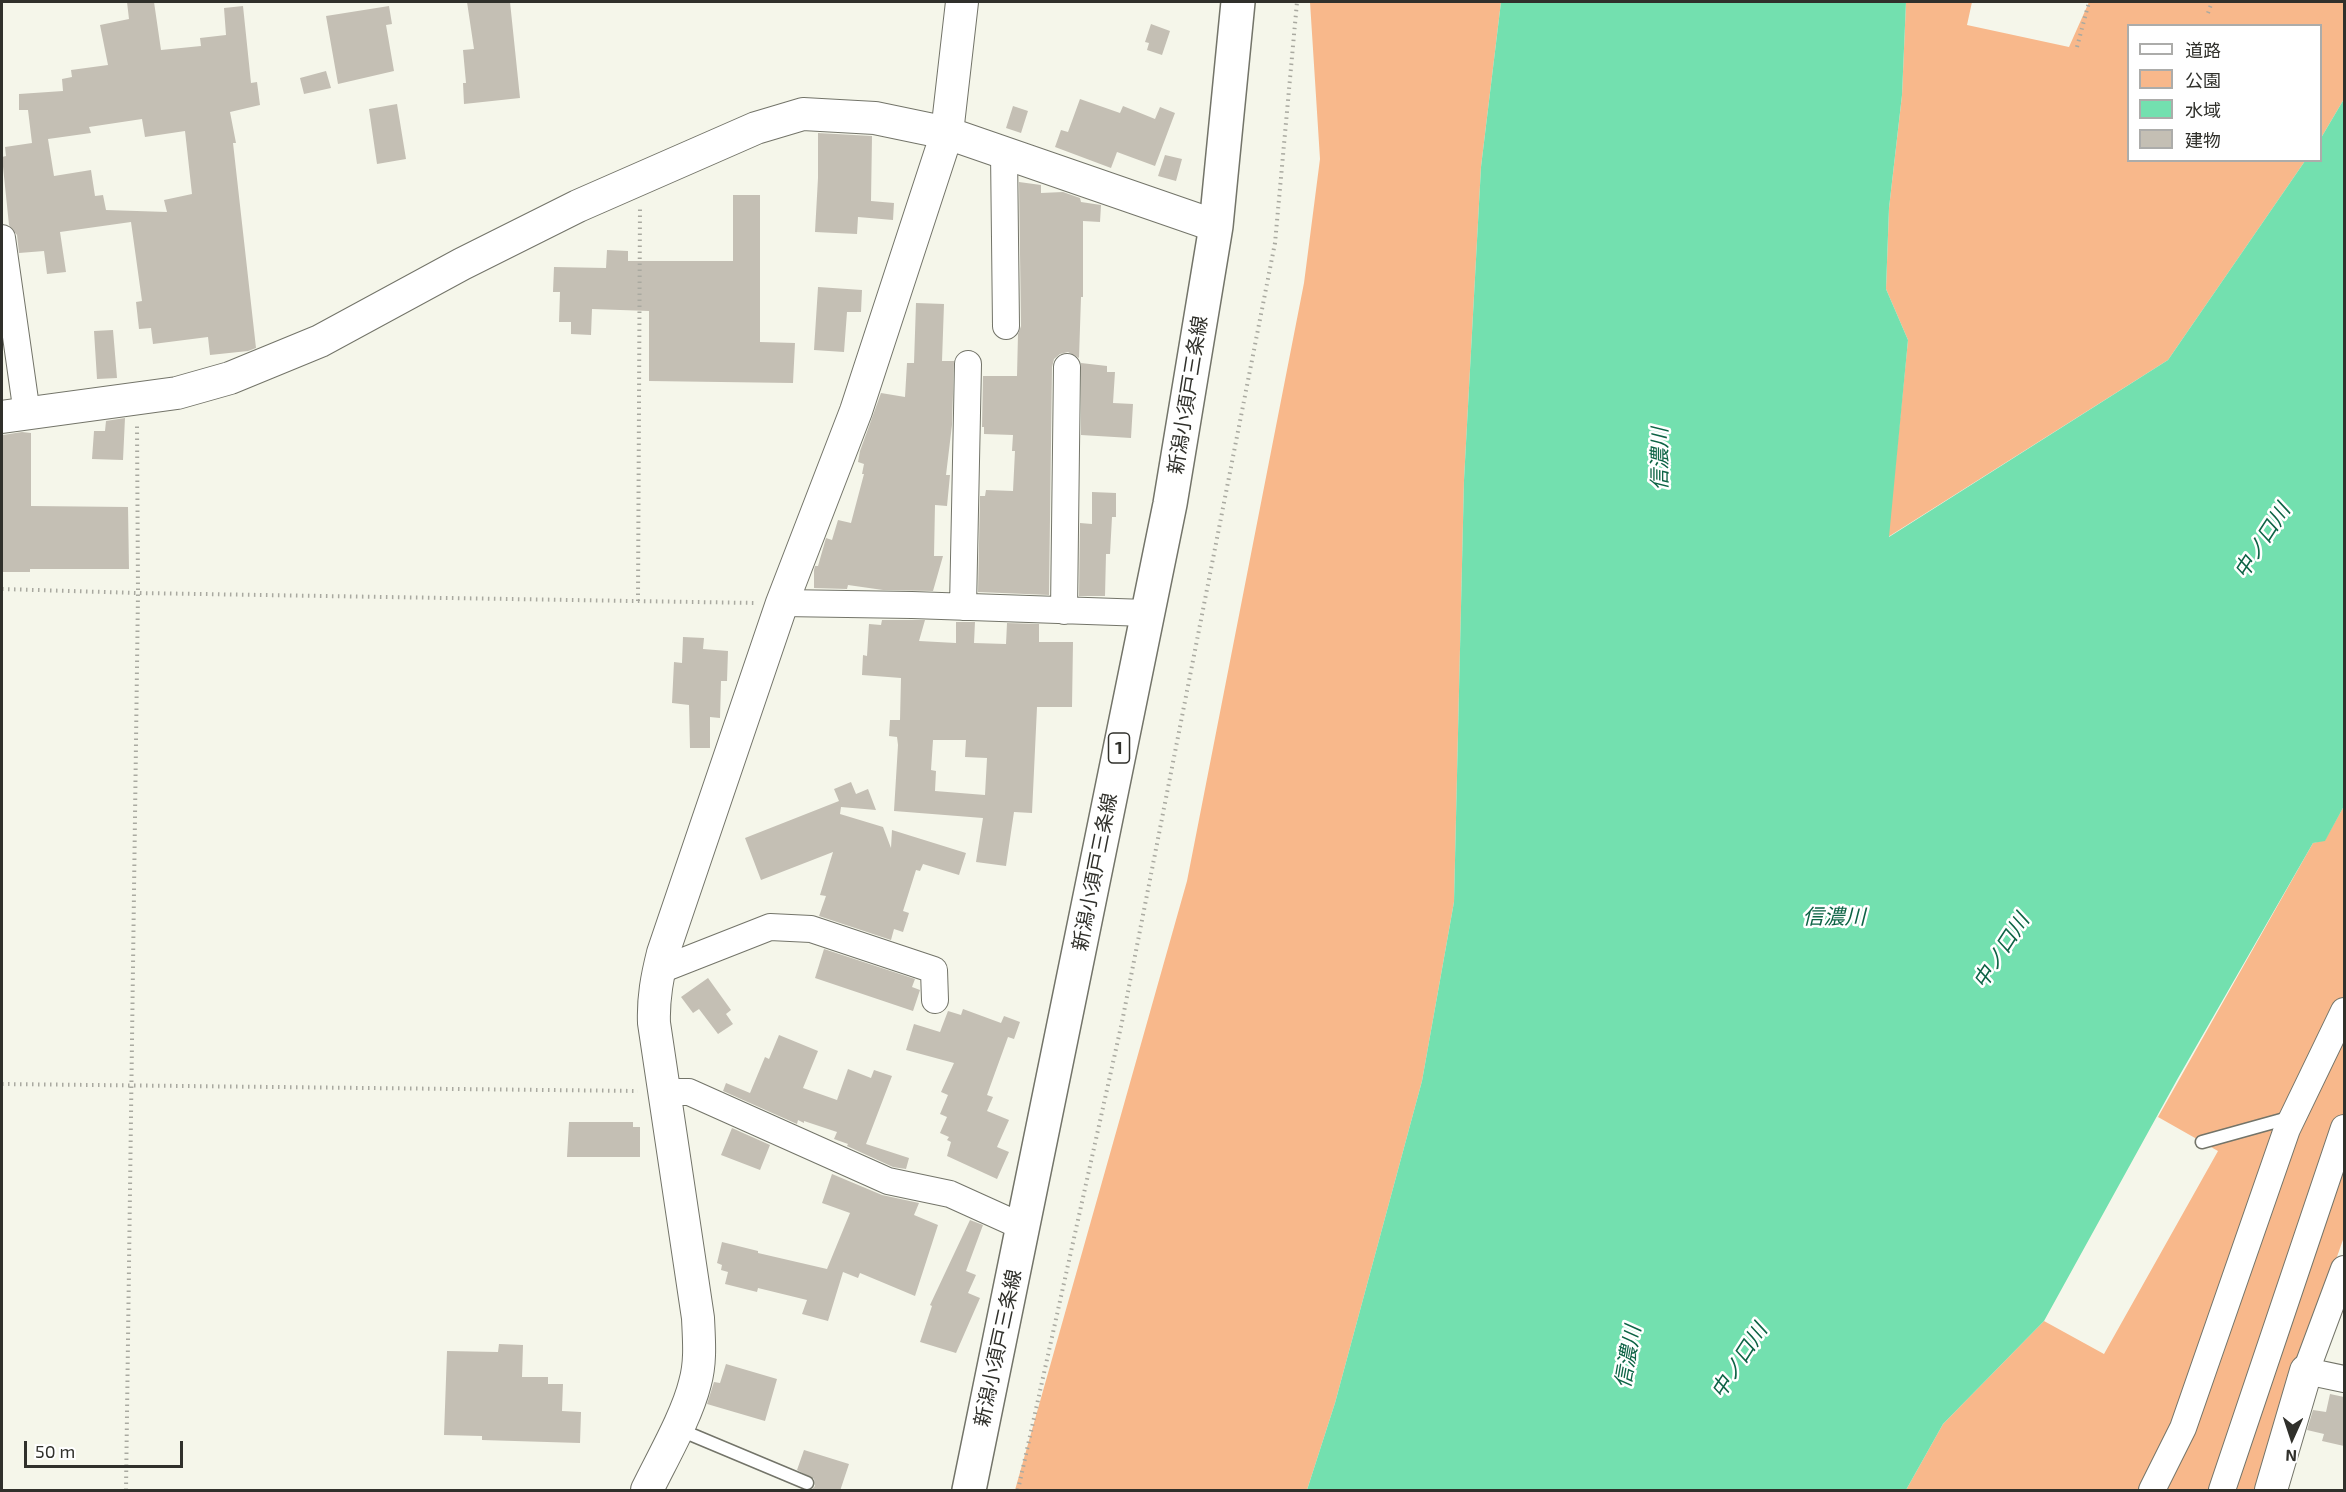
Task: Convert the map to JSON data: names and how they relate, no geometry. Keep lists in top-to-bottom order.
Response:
{
  "streets": {
    "main road": ["新潟小須戸三条線", "1"]
  },
  "water": ["信濃川", "中ノ口川"],
  "legend": [
    "道路",
    "公園",
    "水域",
    "建物"
  ],
  "scale_bar": "50 m",
  "north": "bottom"
}
